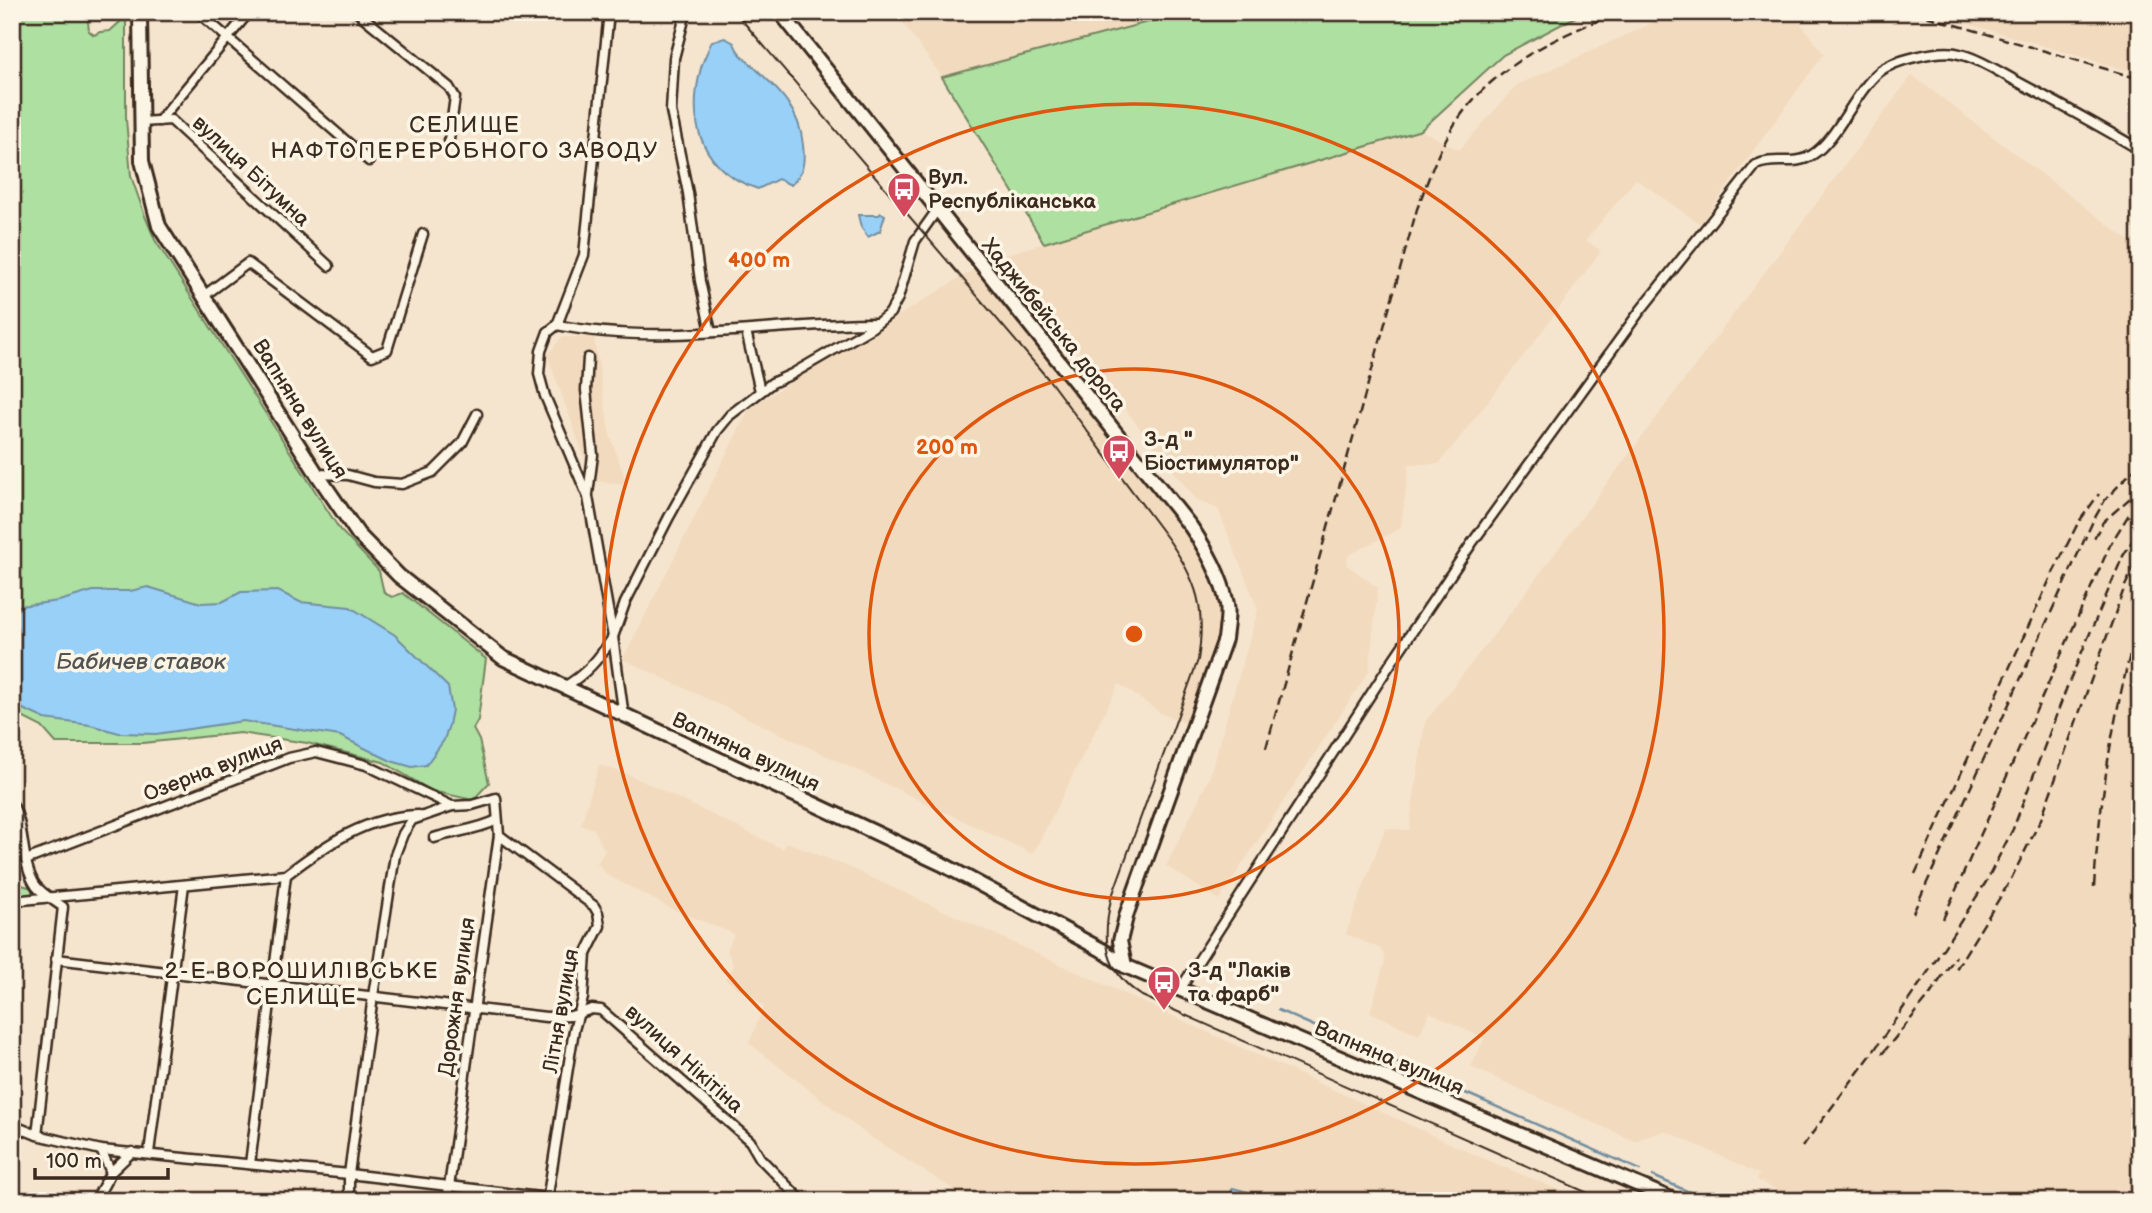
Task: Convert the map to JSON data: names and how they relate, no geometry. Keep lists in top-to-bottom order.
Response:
{
  "streets": {
    "street": [
      "вулиця Бітумна",
      "Хаджибейська дорога",
      "Вапняна вулиця",
      "Озерна вулиця",
      "Дорожня вулиця",
      "Літня вулиця",
      "вулиця Нікітіна"
    ]
  },
  "crossings": [
    ["вулиця Бітумна", "Вапняна вулиця"],
    ["Хаджибейська дорога", "Вапняна вулиця"],
    ["Озерна вулиця", "Дорожня вулиця"],
    ["Дорожня вулиця", "Літня вулиця"],
    ["Дорожня вулиця", "вулиця Нікітіна"],
    ["Літня вулиця", "вулиця Нікітіна"]
  ],
  "districts": ["СЕЛИЩЕ НАФТОПЕРЕРОБНОГО ЗАВОДУ", "2-Е ВОРОШИЛІВСЬКЕ СЕЛИЩЕ"],
  "water": ["Бабичев ставок"],
  "places": {
    "bus stop": ["Вул. Республіканська", "З-д \" Біостимулятор\"", "З-д \"Лаків та фарб\""]
  },
  "scale_bar": "100 m",
  "rings": ["400 m", "200 m"]
}
